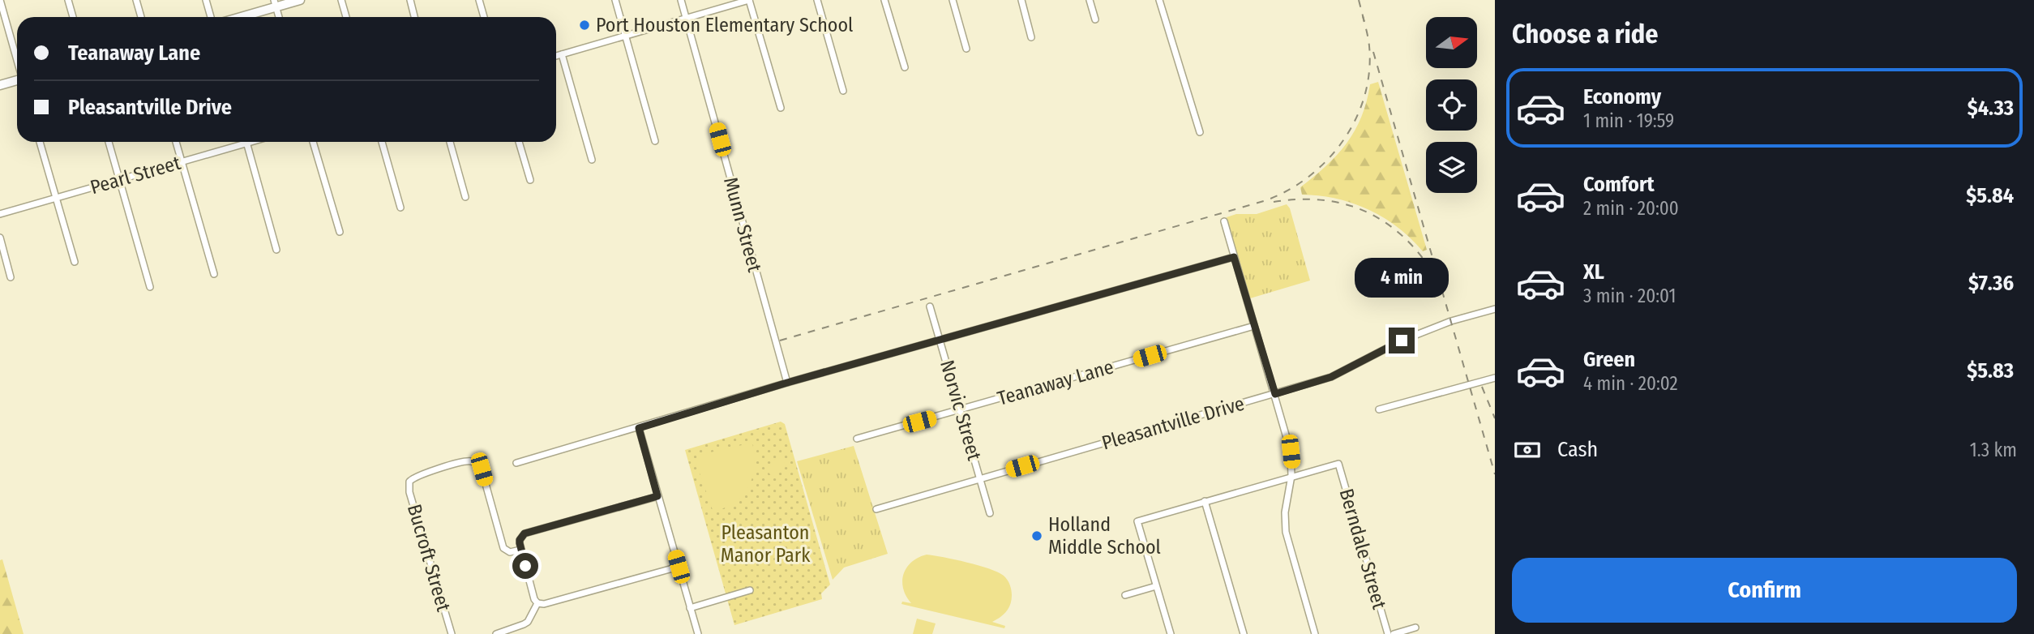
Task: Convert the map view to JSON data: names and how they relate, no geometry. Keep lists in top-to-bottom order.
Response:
{
  "streets": {
    "street": [
      "Pearl Street",
      "Munn Street",
      "Teanaway Lane",
      "Norvic Street",
      "Pleasantville Drive",
      "Berndale Street",
      "Bucroft Street"
    ]
  },
  "crossings": [
    ["Teanaway Lane", "Norvic Street"],
    ["Norvic Street", "Pleasantville Drive"]
  ],
  "parks": ["Pleasanton Manor Park"],
  "places": ["Port Houston Elementary School", "Holland Middle School"],
  "north": "right",
  "page": {
    "heading": "Choose a ride",
    "banner": ["Teanaway Lane", "Pleasantville Drive"],
    "list": [
      {
        "name": "Economy",
        "note": "1 min · 19:59",
        "value": "$4.33"
      },
      {
        "name": "Comfort",
        "note": "2 min · 20:00",
        "value": "$5.84"
      },
      {
        "name": "XL",
        "note": "3 min · 20:01",
        "value": "$7.36"
      },
      {
        "name": "Green",
        "note": "4 min · 20:02",
        "value": "$5.83"
      }
    ],
    "bubble": "4 min",
    "pay": ["Cash", "1.3 km"],
    "buttons": "Confirm"
  }
}
